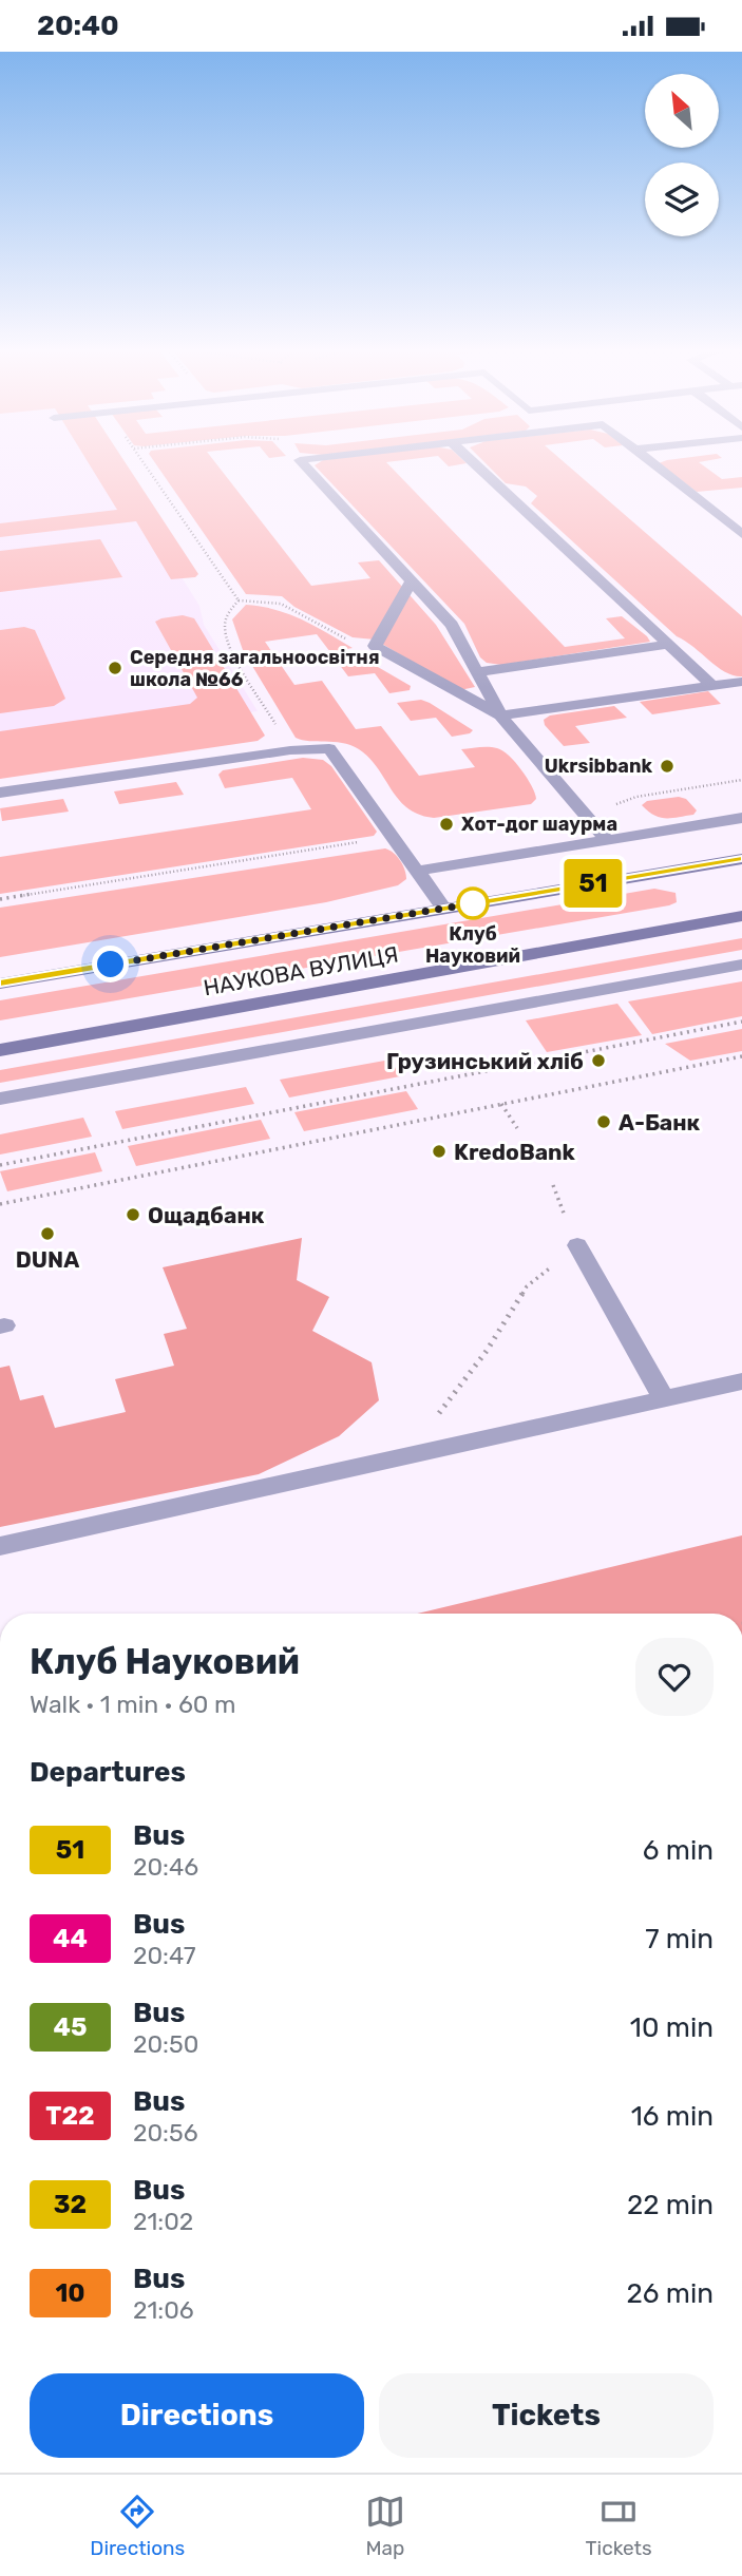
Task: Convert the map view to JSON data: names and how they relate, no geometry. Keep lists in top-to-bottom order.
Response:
{
  "streets": {
    "main road": ["НАУКОВА ВУЛИЦЯ"]
  },
  "places": [
    "Середня загальноосвітня школа №66",
    "Ukrsibbank",
    "Хот-дог шаурма",
    "Клуб Науковий",
    "Грузинський хліб",
    "А-Банк",
    "KredoBank",
    "Ощадбанк",
    "DUNA"
  ],
  "lines": ["bus line 51"],
  "north": "top left",
  "page": {
    "status": "20:40",
    "on_map": "51",
    "heading": [
      ["Клуб Науковий", "Walk · 1 min · 60 m"],
      "Departures"
    ],
    "list": [
      {
        "mark": "51",
        "name": "Bus",
        "note": "20:46",
        "value": "6 min"
      },
      {
        "mark": "44",
        "name": "Bus",
        "note": "20:47",
        "value": "7 min"
      },
      {
        "mark": "45",
        "name": "Bus",
        "note": "20:50",
        "value": "10 min"
      },
      {
        "mark": "Т22",
        "name": "Bus",
        "note": "20:56",
        "value": "16 min"
      },
      {
        "mark": "32",
        "name": "Bus",
        "note": "21:02",
        "value": "22 min"
      },
      {
        "mark": "10",
        "name": "Bus",
        "note": "21:06",
        "value": "26 min"
      }
    ],
    "buttons": ["Directions", "Tickets"],
    "tabs": ["Directions", "Map", "Tickets"]
  }
}
